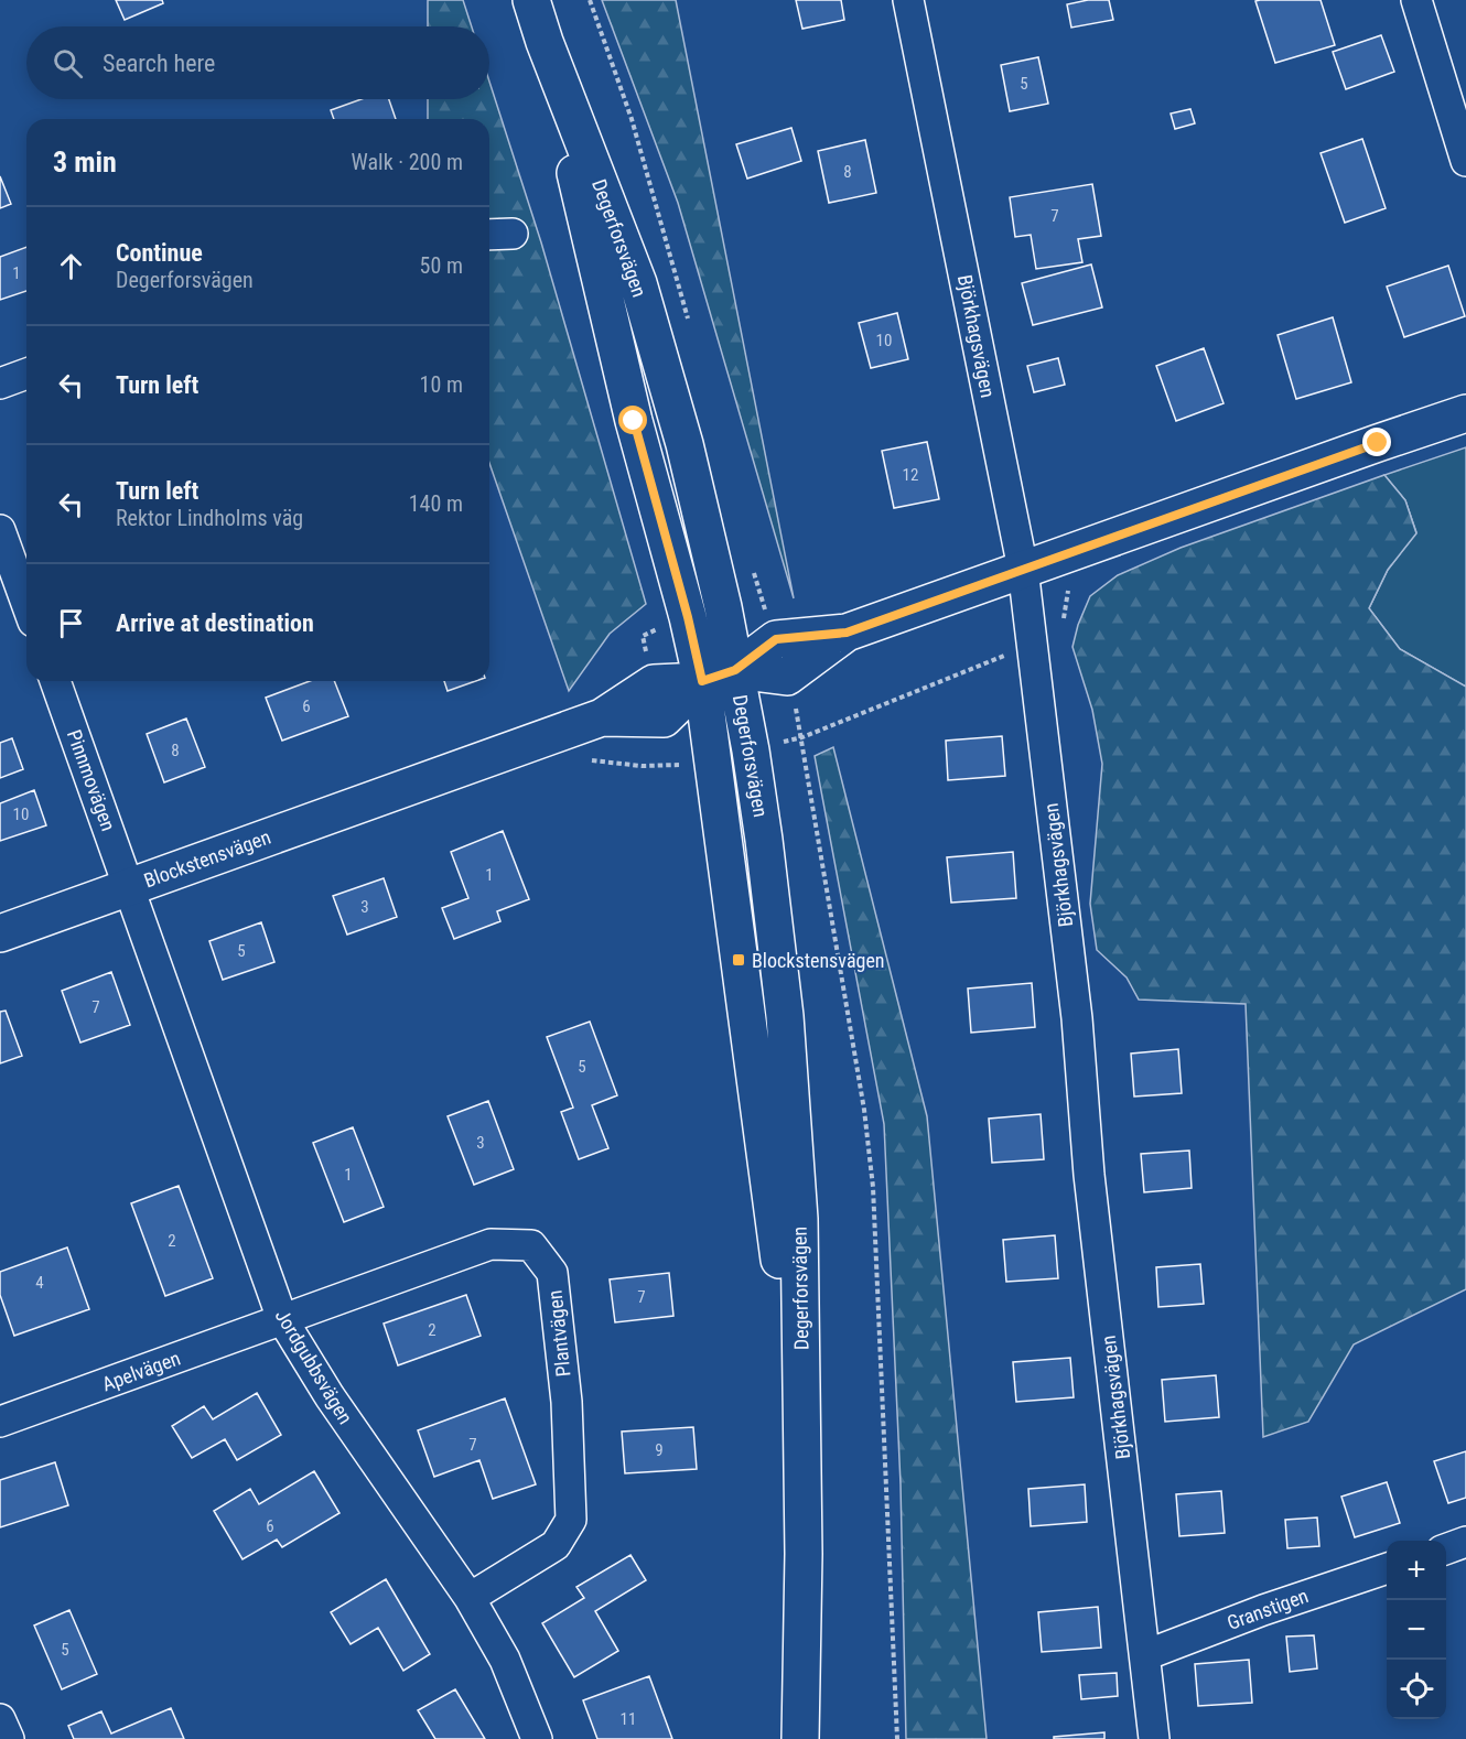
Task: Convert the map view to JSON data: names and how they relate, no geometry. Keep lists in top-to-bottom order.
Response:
{
  "streets": {
    "main road": ["Degerforsvägen", "Blockstensvägen"],
    "street": [
      "Björkhagsvägen",
      "Pinnmovägen",
      "Plantvägen",
      "Jordgubbsvägen",
      "Apelvägen",
      "Granstigen"
    ]
  },
  "crossings": [
    ["Degerforsvägen", "Blockstensvägen"],
    ["Björkhagsvägen", "Granstigen"],
    ["Pinnmovägen", "Blockstensvägen"],
    ["Pinnmovägen", "Jordgubbsvägen"],
    ["Blockstensvägen", "Jordgubbsvägen"],
    ["Plantvägen", "Jordgubbsvägen"],
    ["Plantvägen", "Apelvägen"],
    ["Jordgubbsvägen", "Apelvägen"]
  ],
  "places": {
    "transit": ["Blockstensvägen"]
  },
  "house_numbers": [
    "5",
    "8",
    "7",
    "1",
    "10",
    "12",
    "6",
    "8",
    "10",
    "1",
    "3",
    "5",
    "7",
    "5",
    "3",
    "1",
    "2",
    "4",
    "7",
    "2",
    "7",
    "9",
    "6",
    "5",
    "11"
  ],
  "page": {
    "search": "Search here",
    "heading": ["3 min", "Walk · 200 m"],
    "list": [
      ["Continue", "Degerforsvägen", "50 m"],
      ["Turn left", "10 m"],
      ["Turn left", "Rektor Lindholms väg", "140 m"],
      "Arrive at destination"
    ],
    "map_buttons": ["+", "−"]
  }
}
